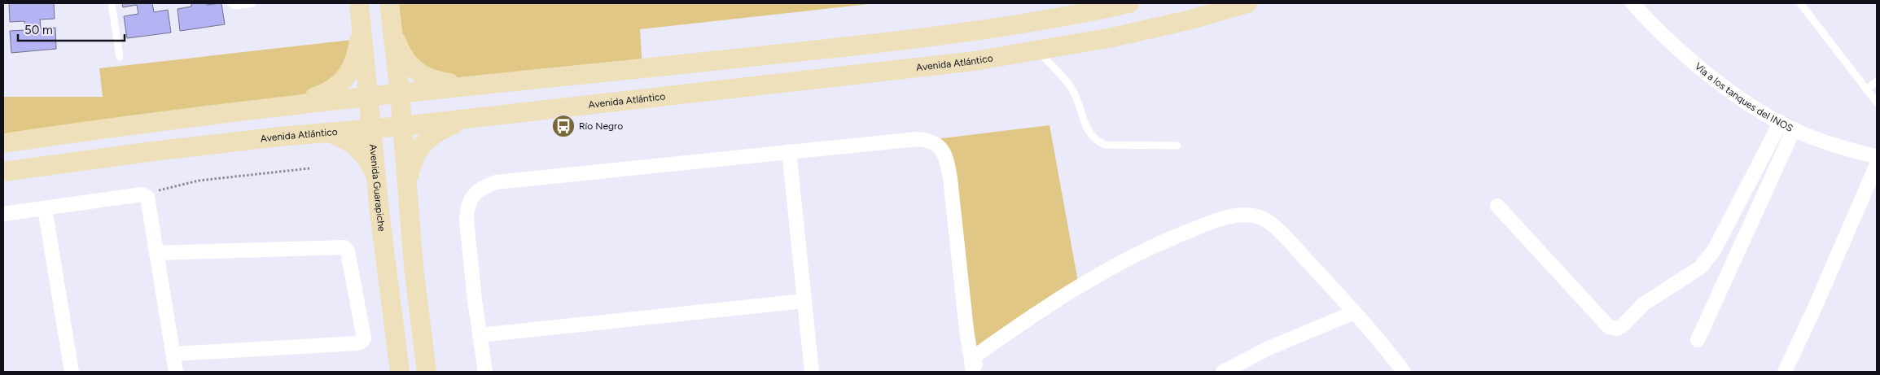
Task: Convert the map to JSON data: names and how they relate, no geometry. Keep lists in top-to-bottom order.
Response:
{
  "streets": {
    "main road": ["Avenida Atlántico", "Avenida Guarapiche"],
    "street": ["Vía a los tanques del INOS"]
  },
  "crossings": [
    ["Avenida Atlántico", "Avenida Guarapiche"]
  ],
  "places": {
    "bus stop": ["Río Negro"]
  },
  "scale_bar": "50 m"
}
